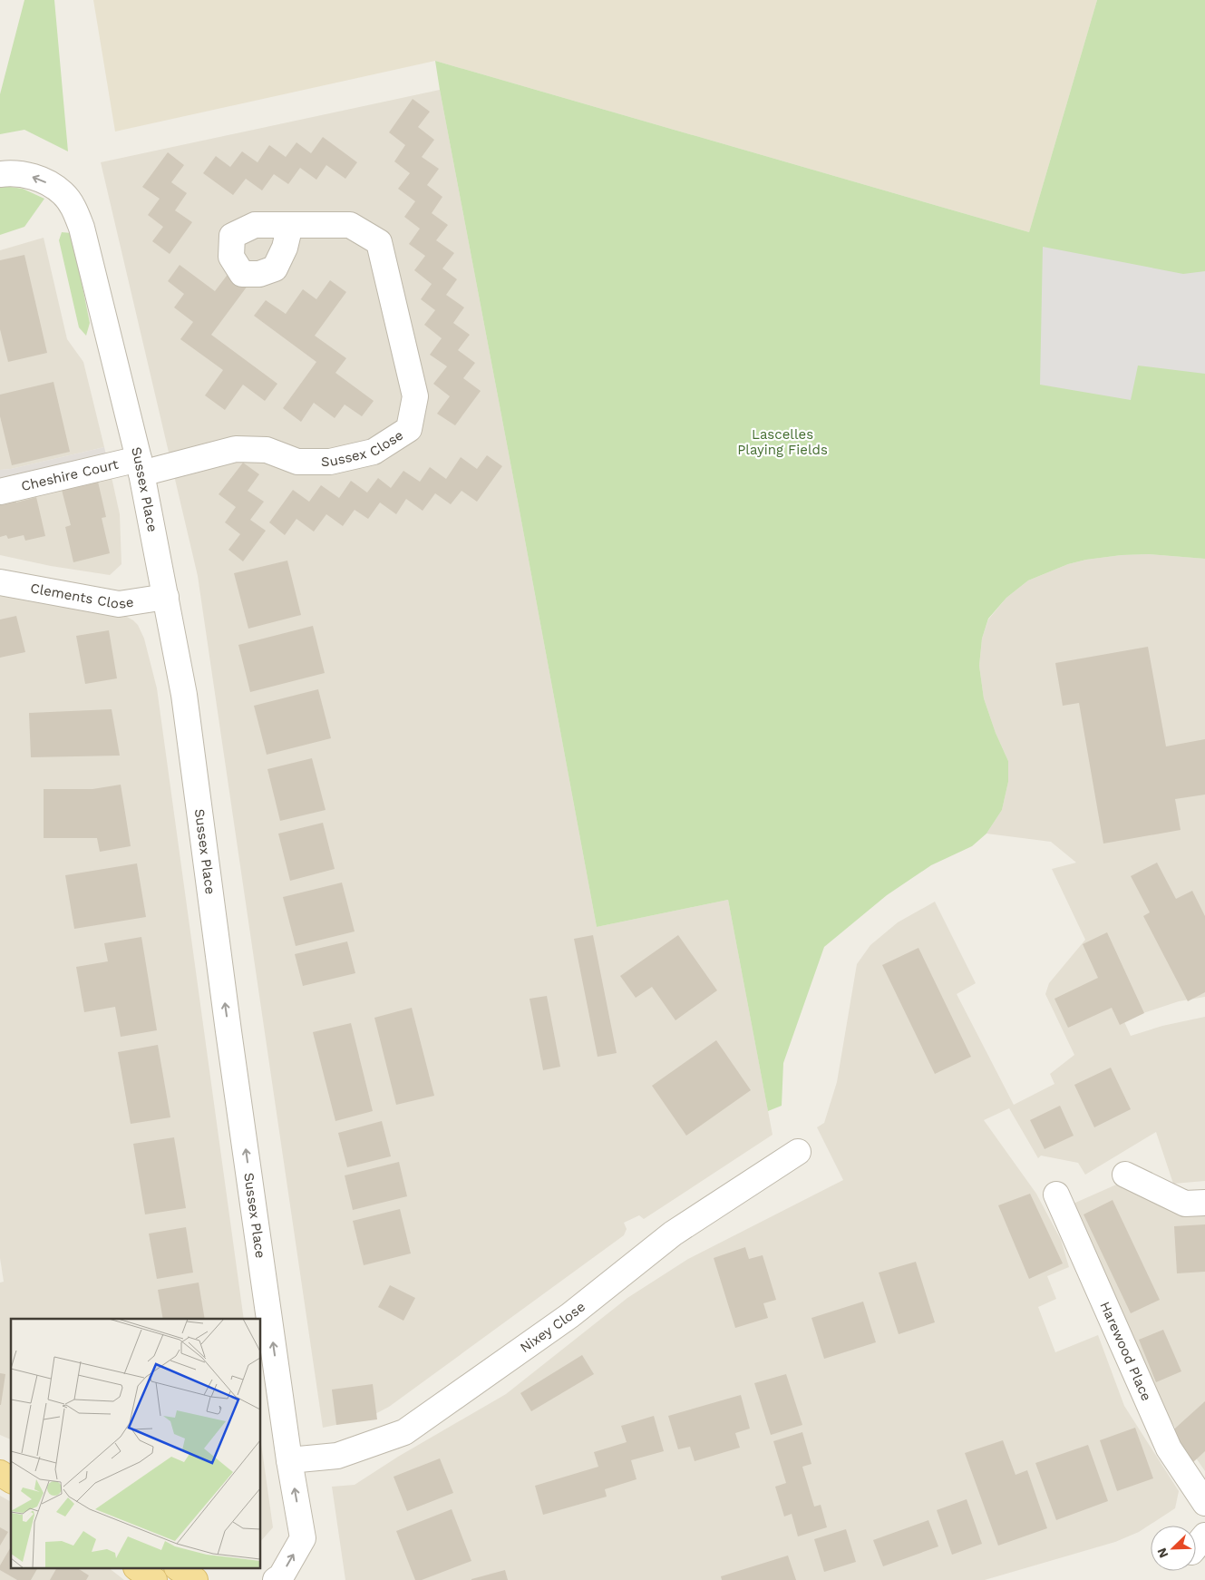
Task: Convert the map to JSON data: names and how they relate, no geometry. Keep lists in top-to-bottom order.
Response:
{
  "streets": {
    "street": [
      "Sussex Close",
      "Cheshire Court",
      "Sussex Place",
      "Clements Close",
      "Nixey Close",
      "Harewood Place"
    ]
  },
  "crossings": [
    ["Sussex Close", "Cheshire Court"],
    ["Sussex Close", "Sussex Place"],
    ["Cheshire Court", "Sussex Place"],
    ["Sussex Place", "Clements Close"],
    ["Sussex Place", "Nixey Close"]
  ],
  "one_way": ["Sussex Place"],
  "parks": ["Lascelles Playing Fields"],
  "north": "bottom left"
}
